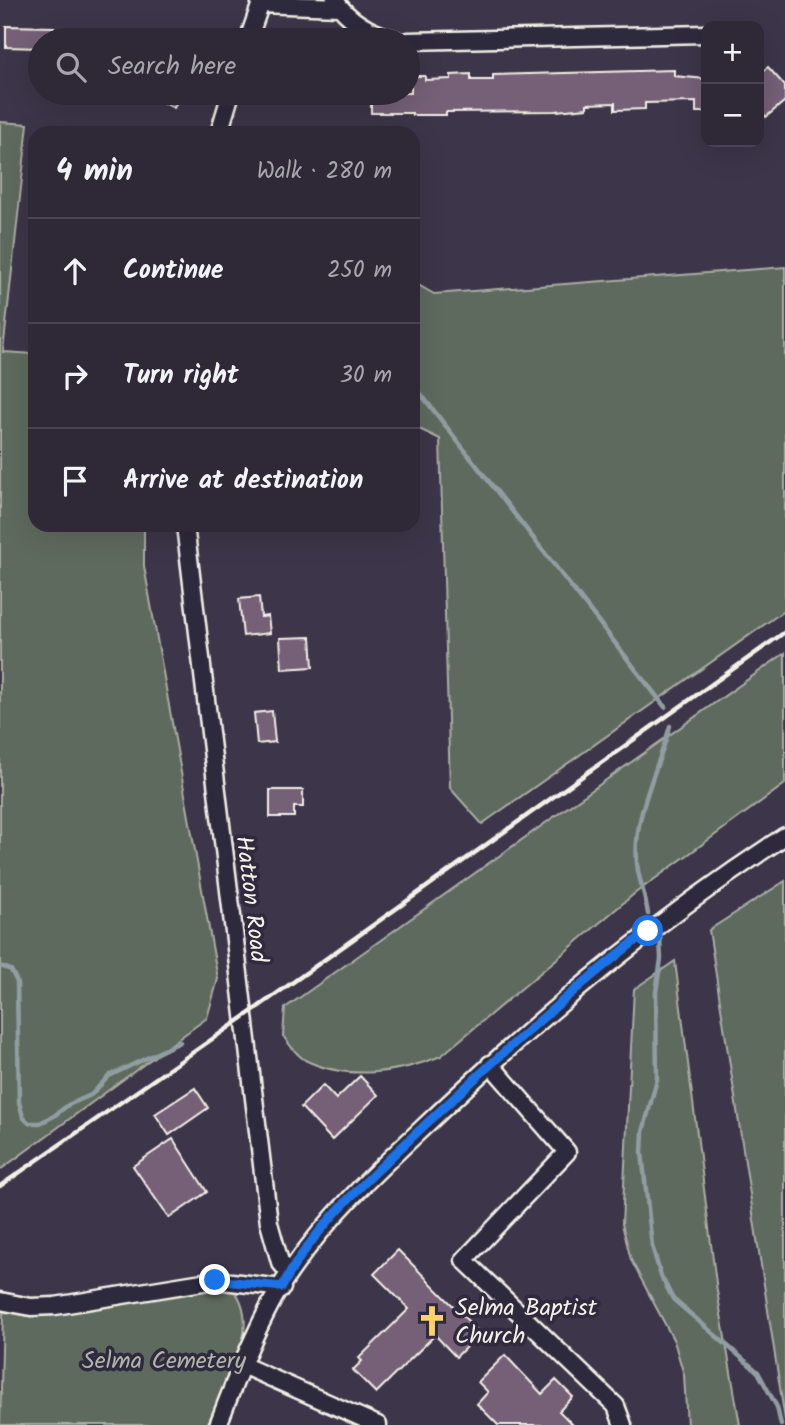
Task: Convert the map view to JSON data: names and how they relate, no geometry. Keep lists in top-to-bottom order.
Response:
{
  "streets": {
    "street": ["Hatton Road"]
  },
  "parks": ["Selma Cemetery"],
  "places": {
    "church": ["Selma Baptist Church"]
  },
  "page": {
    "map_buttons": ["+", "−"],
    "search": "Search here",
    "heading": ["4 min", "Walk · 280 m"],
    "list": [
      ["Continue", "250 m"],
      ["Turn right", "30 m"],
      "Arrive at destination"
    ]
  }
}
